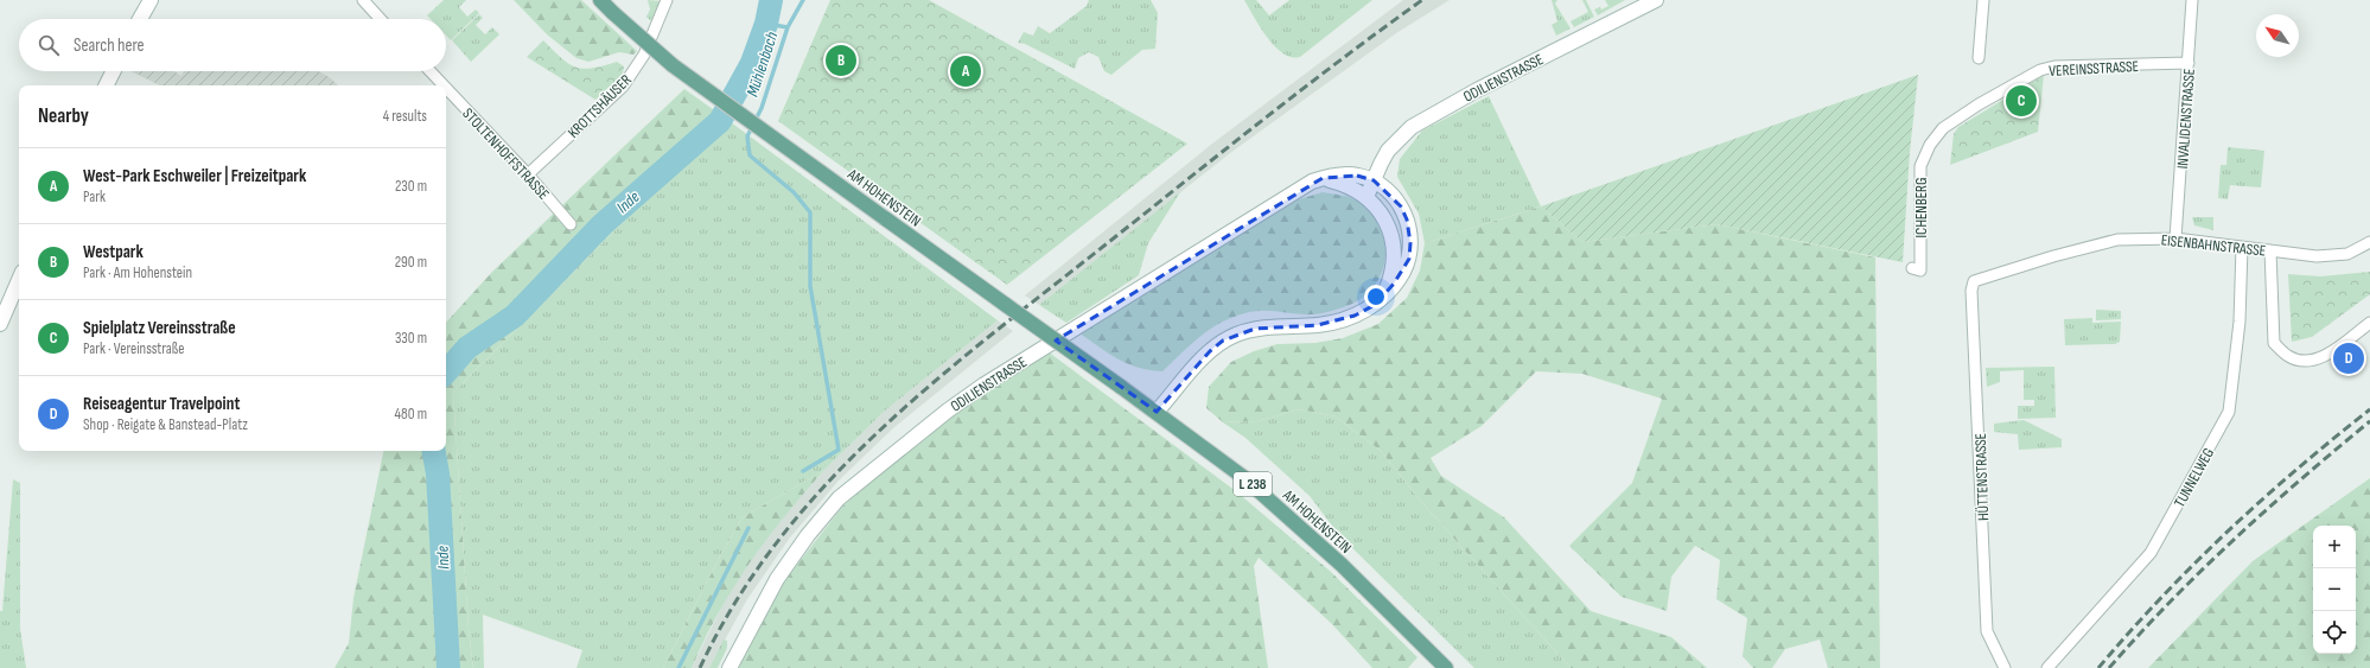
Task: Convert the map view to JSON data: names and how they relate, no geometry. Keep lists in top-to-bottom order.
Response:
{
  "streets": {
    "main road": ["ODILIENSTRASSE", "AM HOHENSTEIN", "L 238"],
    "street": [
      "VEREINSSTRASSE",
      "KROTTSHÄUSER",
      "INVALIDENSTRASSE",
      "STOLTENHOFFSTRASSE",
      "ICHENBERG",
      "EISENBAHNSTRASSE",
      "HÜTTENSTRASSE",
      "TUNNELWEG"
    ]
  },
  "crossings": [
    ["VEREINSSTRASSE", "INVALIDENSTRASSE"],
    ["VEREINSSTRASSE", "ICHENBERG"],
    ["KROTTSHÄUSER", "STOLTENHOFFSTRASSE"],
    ["INVALIDENSTRASSE", "EISENBAHNSTRASSE"],
    ["EISENBAHNSTRASSE", "HÜTTENSTRASSE"],
    ["EISENBAHNSTRASSE", "TUNNELWEG"]
  ],
  "water": ["Mühlenbach", "Inde"],
  "north": "top left",
  "page": {
    "search": "Search here",
    "pins": [
      "B",
      "A",
      "C",
      "D"
    ],
    "heading": ["Nearby", "4 results"],
    "list": [
      {
        "mark": "A",
        "name": "West-Park Eschweiler | Freizeitpark",
        "note": "Park",
        "value": "230 m"
      },
      {
        "mark": "B",
        "name": "Westpark",
        "note": "Park · Am Hohenstein",
        "value": "290 m"
      },
      {
        "mark": "C",
        "name": "Spielplatz Vereinsstraße",
        "note": "Park · Vereinsstraße",
        "value": "330 m"
      },
      {
        "mark": "D",
        "name": "Reiseagentur Travelpoint",
        "note": "Shop · Reigate & Banstead-Platz",
        "value": "480 m"
      }
    ],
    "map_buttons": ["+", "−"]
  }
}
